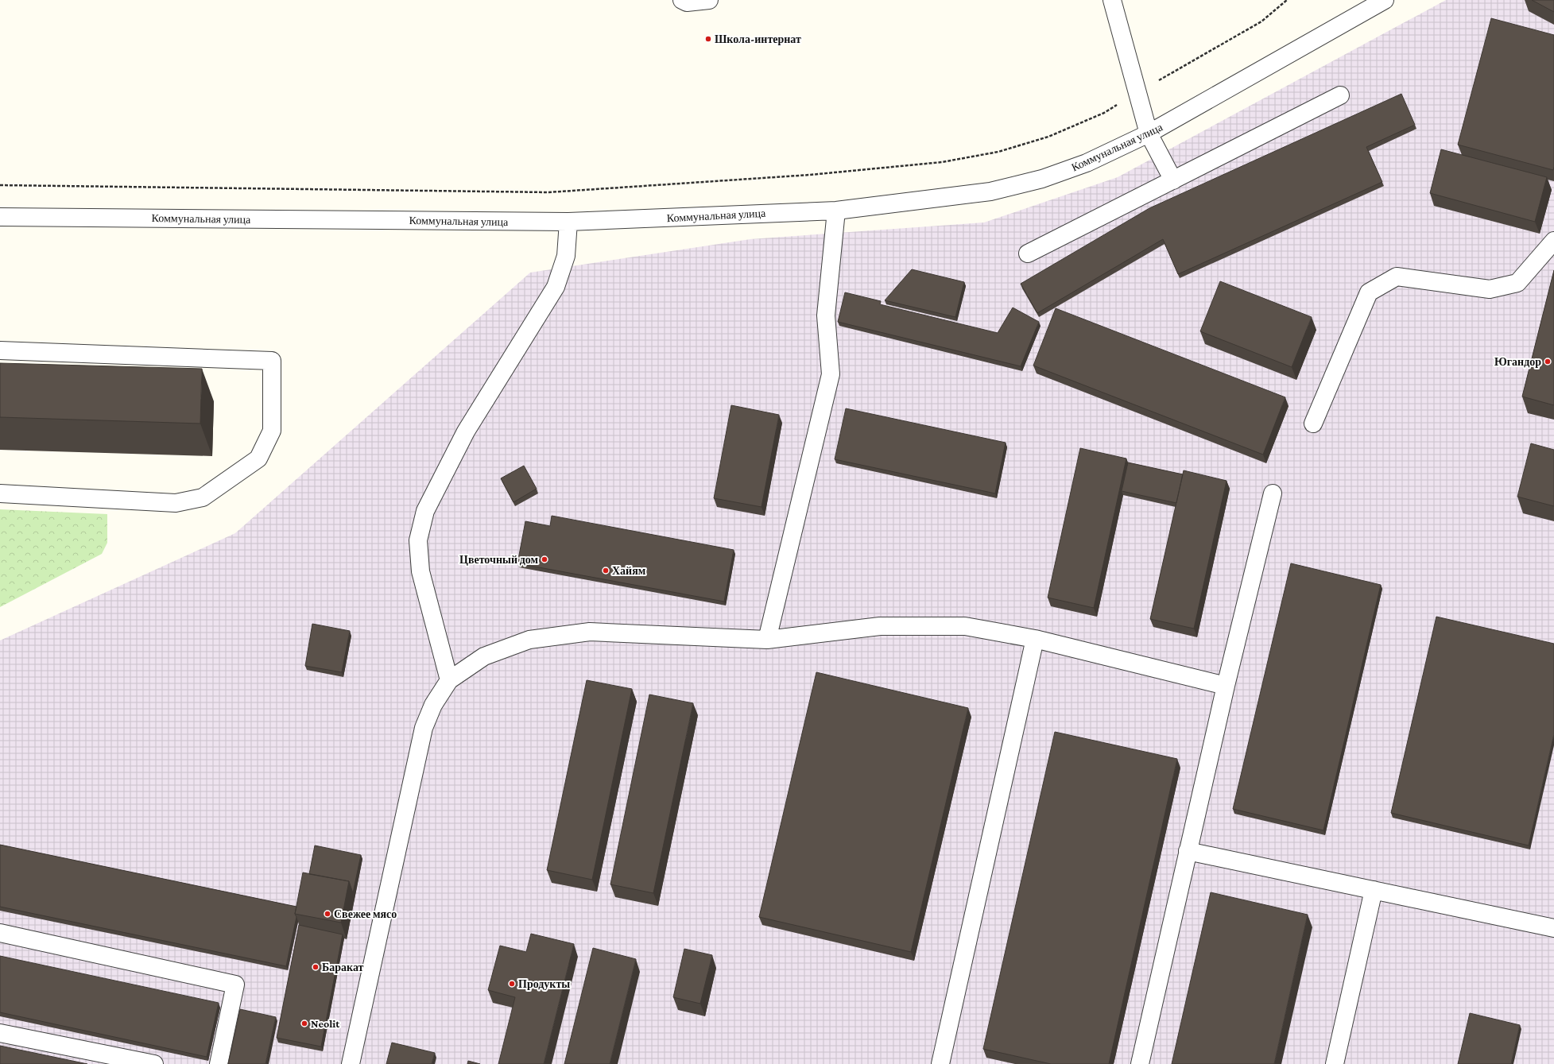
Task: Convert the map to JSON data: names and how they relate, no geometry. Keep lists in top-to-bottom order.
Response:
{
  "streets": {
    "street": ["Коммунальная улица"]
  },
  "places": [
    "Школа-интернат",
    "Югандор",
    "Цветочный дом",
    "Хайям",
    "Свежее мясо",
    "Баракат",
    "Продукты",
    "Neolit"
  ]
}
